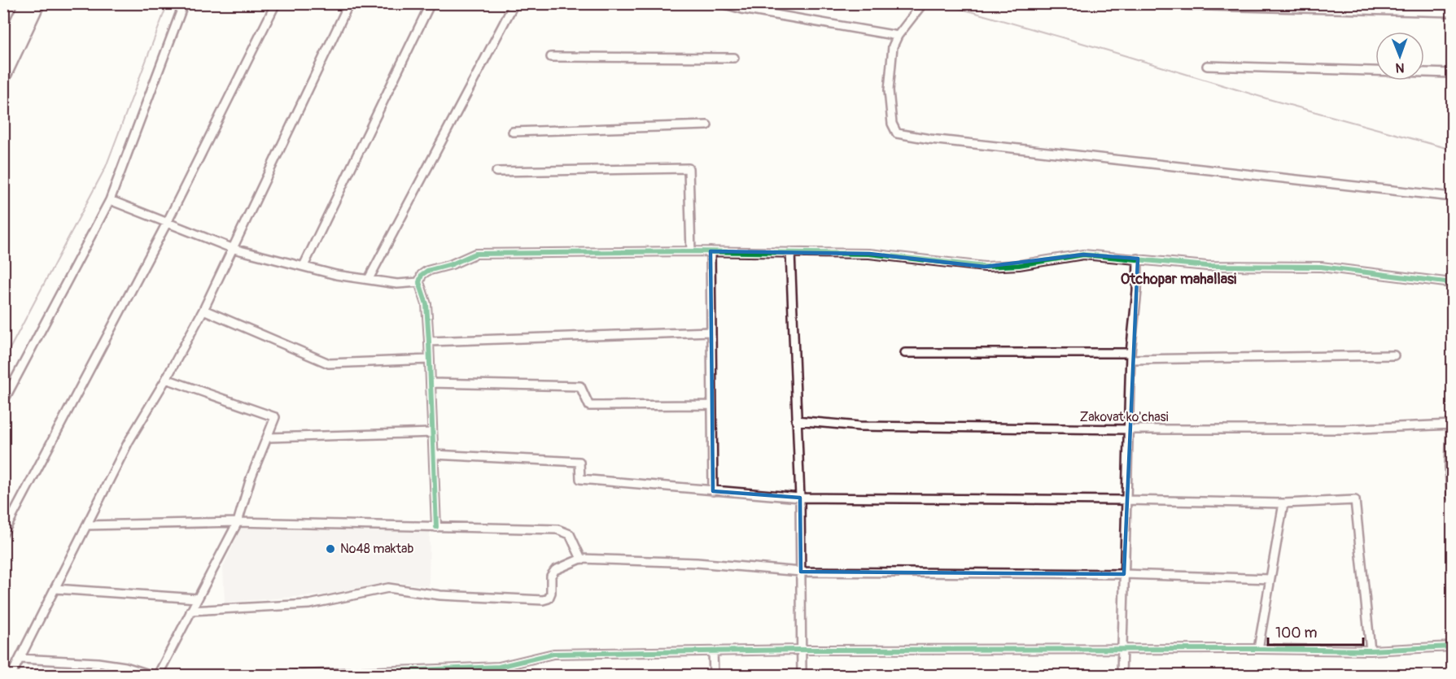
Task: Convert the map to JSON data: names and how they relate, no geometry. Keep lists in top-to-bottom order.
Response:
{
  "streets": {
    "street": ["Zakovat ko'chasi"]
  },
  "districts": ["Otchopar mahallasi"],
  "places": ["№48 maktab"],
  "scale_bar": "100 m",
  "north": "bottom"
}
